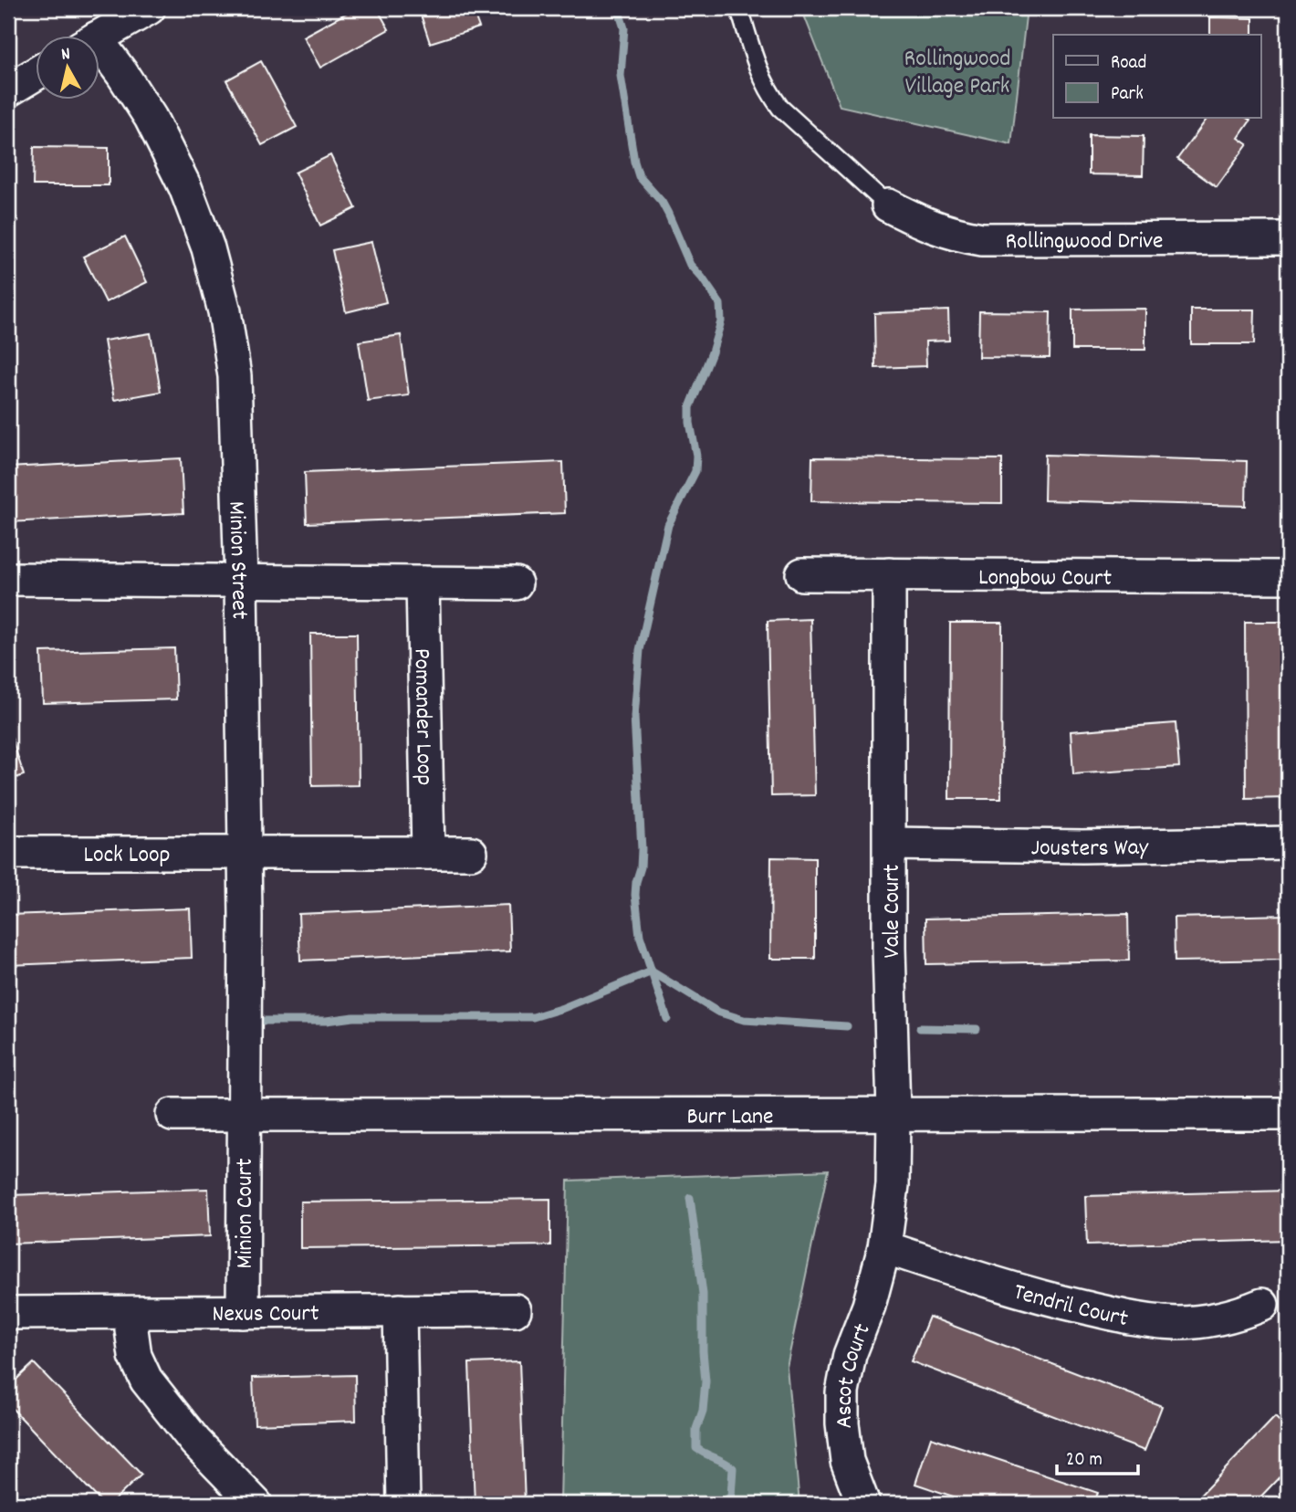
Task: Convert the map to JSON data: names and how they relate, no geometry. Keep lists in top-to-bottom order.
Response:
{
  "streets": {
    "street": [
      "Rollingwood Drive",
      "Minion Street",
      "Longbow Court",
      "Pomander Loop",
      "Jousters Way",
      "Lock Loop",
      "Vale Court",
      "Burr Lane",
      "Minion Court",
      "Tendril Court",
      "Nexus Court",
      "Ascot Court"
    ]
  },
  "crossings": [
    ["Minion Street", "Lock Loop"],
    ["Minion Street", "Burr Lane"],
    ["Minion Street", "Minion Court"],
    ["Longbow Court", "Vale Court"],
    ["Jousters Way", "Vale Court"],
    ["Vale Court", "Burr Lane"],
    ["Vale Court", "Tendril Court"],
    ["Vale Court", "Ascot Court"],
    ["Burr Lane", "Minion Court"],
    ["Minion Court", "Nexus Court"],
    ["Tendril Court", "Ascot Court"]
  ],
  "parks": ["Rollingwood Village Park"],
  "legend": ["Road", "Park"],
  "scale_bar": "20 m",
  "north": "top"
}
